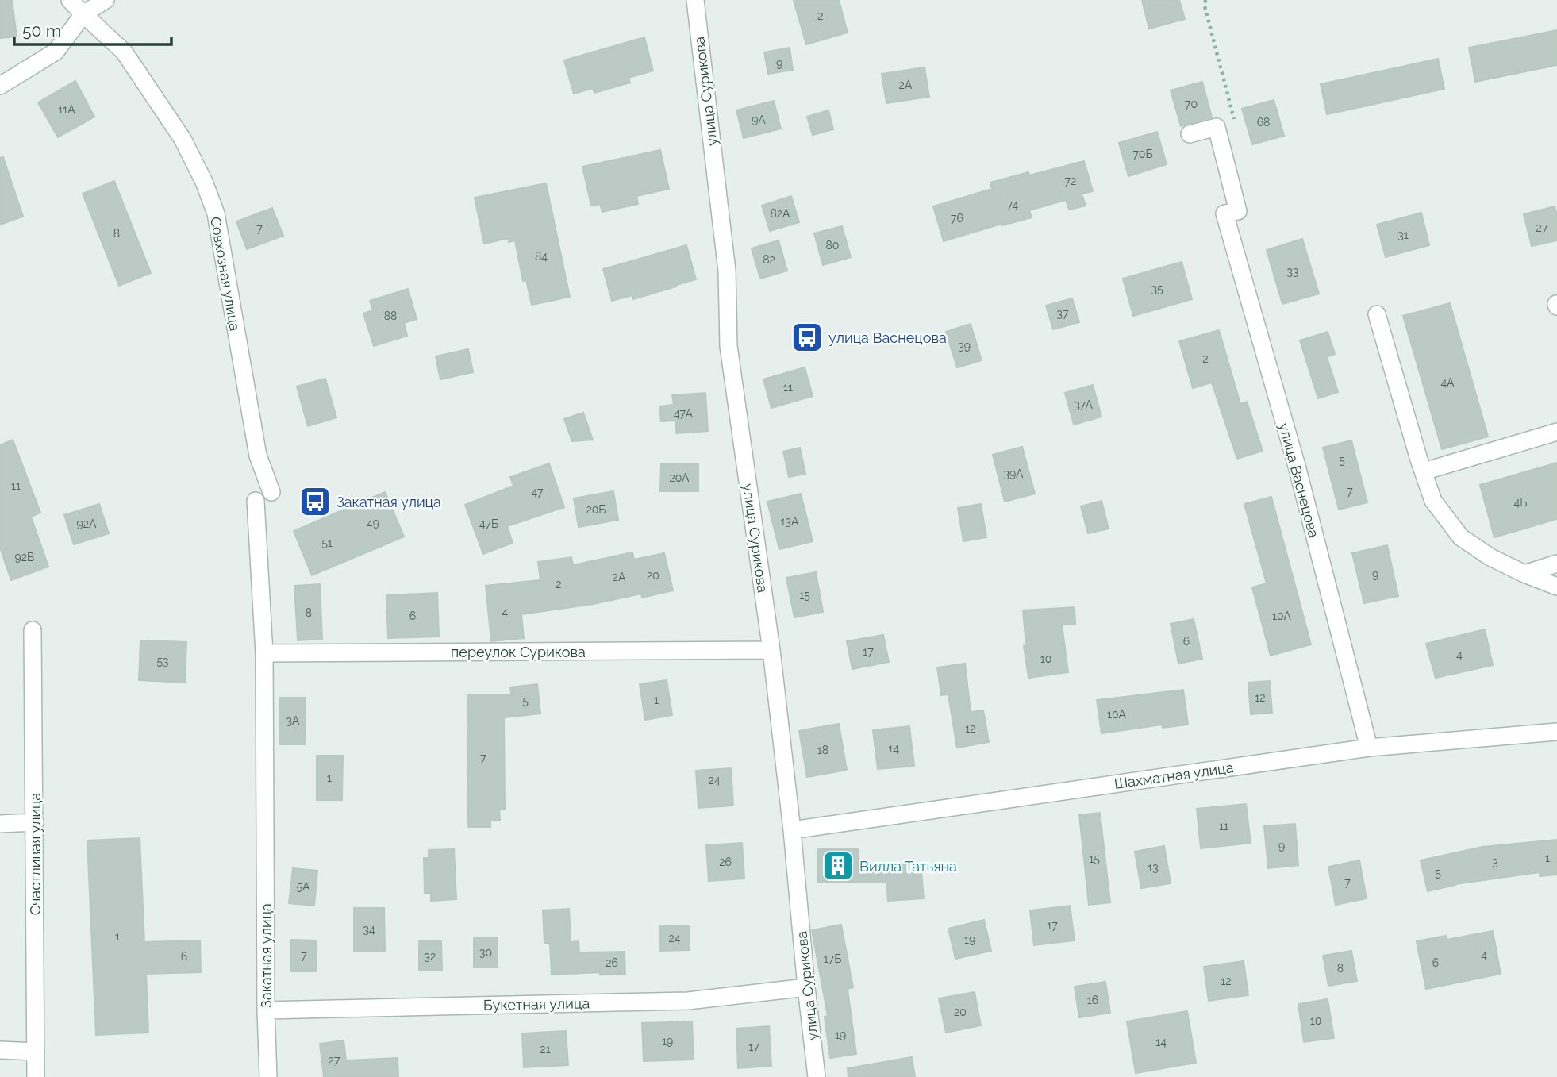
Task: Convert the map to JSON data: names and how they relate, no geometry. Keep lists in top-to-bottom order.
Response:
{
  "streets": {
    "street": [
      "улица Сурикова",
      "Совхозная улица",
      "улица Васнецова",
      "переулок Сурикова",
      "Шахматная улица",
      "Счастливая улица",
      "Закатная улица",
      "Букетная улица"
    ]
  },
  "crossings": [
    ["улица Сурикова", "переулок Сурикова"],
    ["улица Сурикова", "Шахматная улица"],
    ["улица Сурикова", "Букетная улица"],
    ["улица Васнецова", "Шахматная улица"],
    ["переулок Сурикова", "Закатная улица"],
    ["Закатная улица", "Букетная улица"]
  ],
  "places": {
    "bus stop": ["улица Васнецова", "Закатная улица"],
    "building": ["Вилла Татьяна"]
  },
  "house_numbers": [
    "2",
    "9",
    "2А",
    "70",
    "11А",
    "9А",
    "68",
    "70Б",
    "72",
    "74",
    "82А",
    "76",
    "27",
    "7",
    "8",
    "31",
    "80",
    "84",
    "82",
    "33",
    "35",
    "37",
    "88",
    "39",
    "2",
    "4А",
    "11",
    "37А",
    "47А",
    "5",
    "39А",
    "20А",
    "11",
    "7",
    "47",
    "4Б",
    "20Б",
    "13А",
    "49",
    "92А",
    "47Б",
    "51",
    "92В",
    "9",
    "20",
    "2А",
    "2",
    "15",
    "4",
    "8",
    "6",
    "10А",
    "6",
    "17",
    "4",
    "10",
    "53",
    "12",
    "1",
    "5",
    "10А",
    "3А",
    "12",
    "14",
    "18",
    "7",
    "1",
    "24",
    "11",
    "9",
    "1",
    "15",
    "26",
    "3",
    "13",
    "5",
    "7",
    "5А",
    "17",
    "34",
    "1",
    "24",
    "19",
    "30",
    "4",
    "7",
    "6",
    "32",
    "17Б",
    "26",
    "6",
    "8",
    "12",
    "16",
    "20",
    "10",
    "19",
    "19",
    "14",
    "17",
    "21",
    "27"
  ],
  "scale_bar": "50 m"
}
